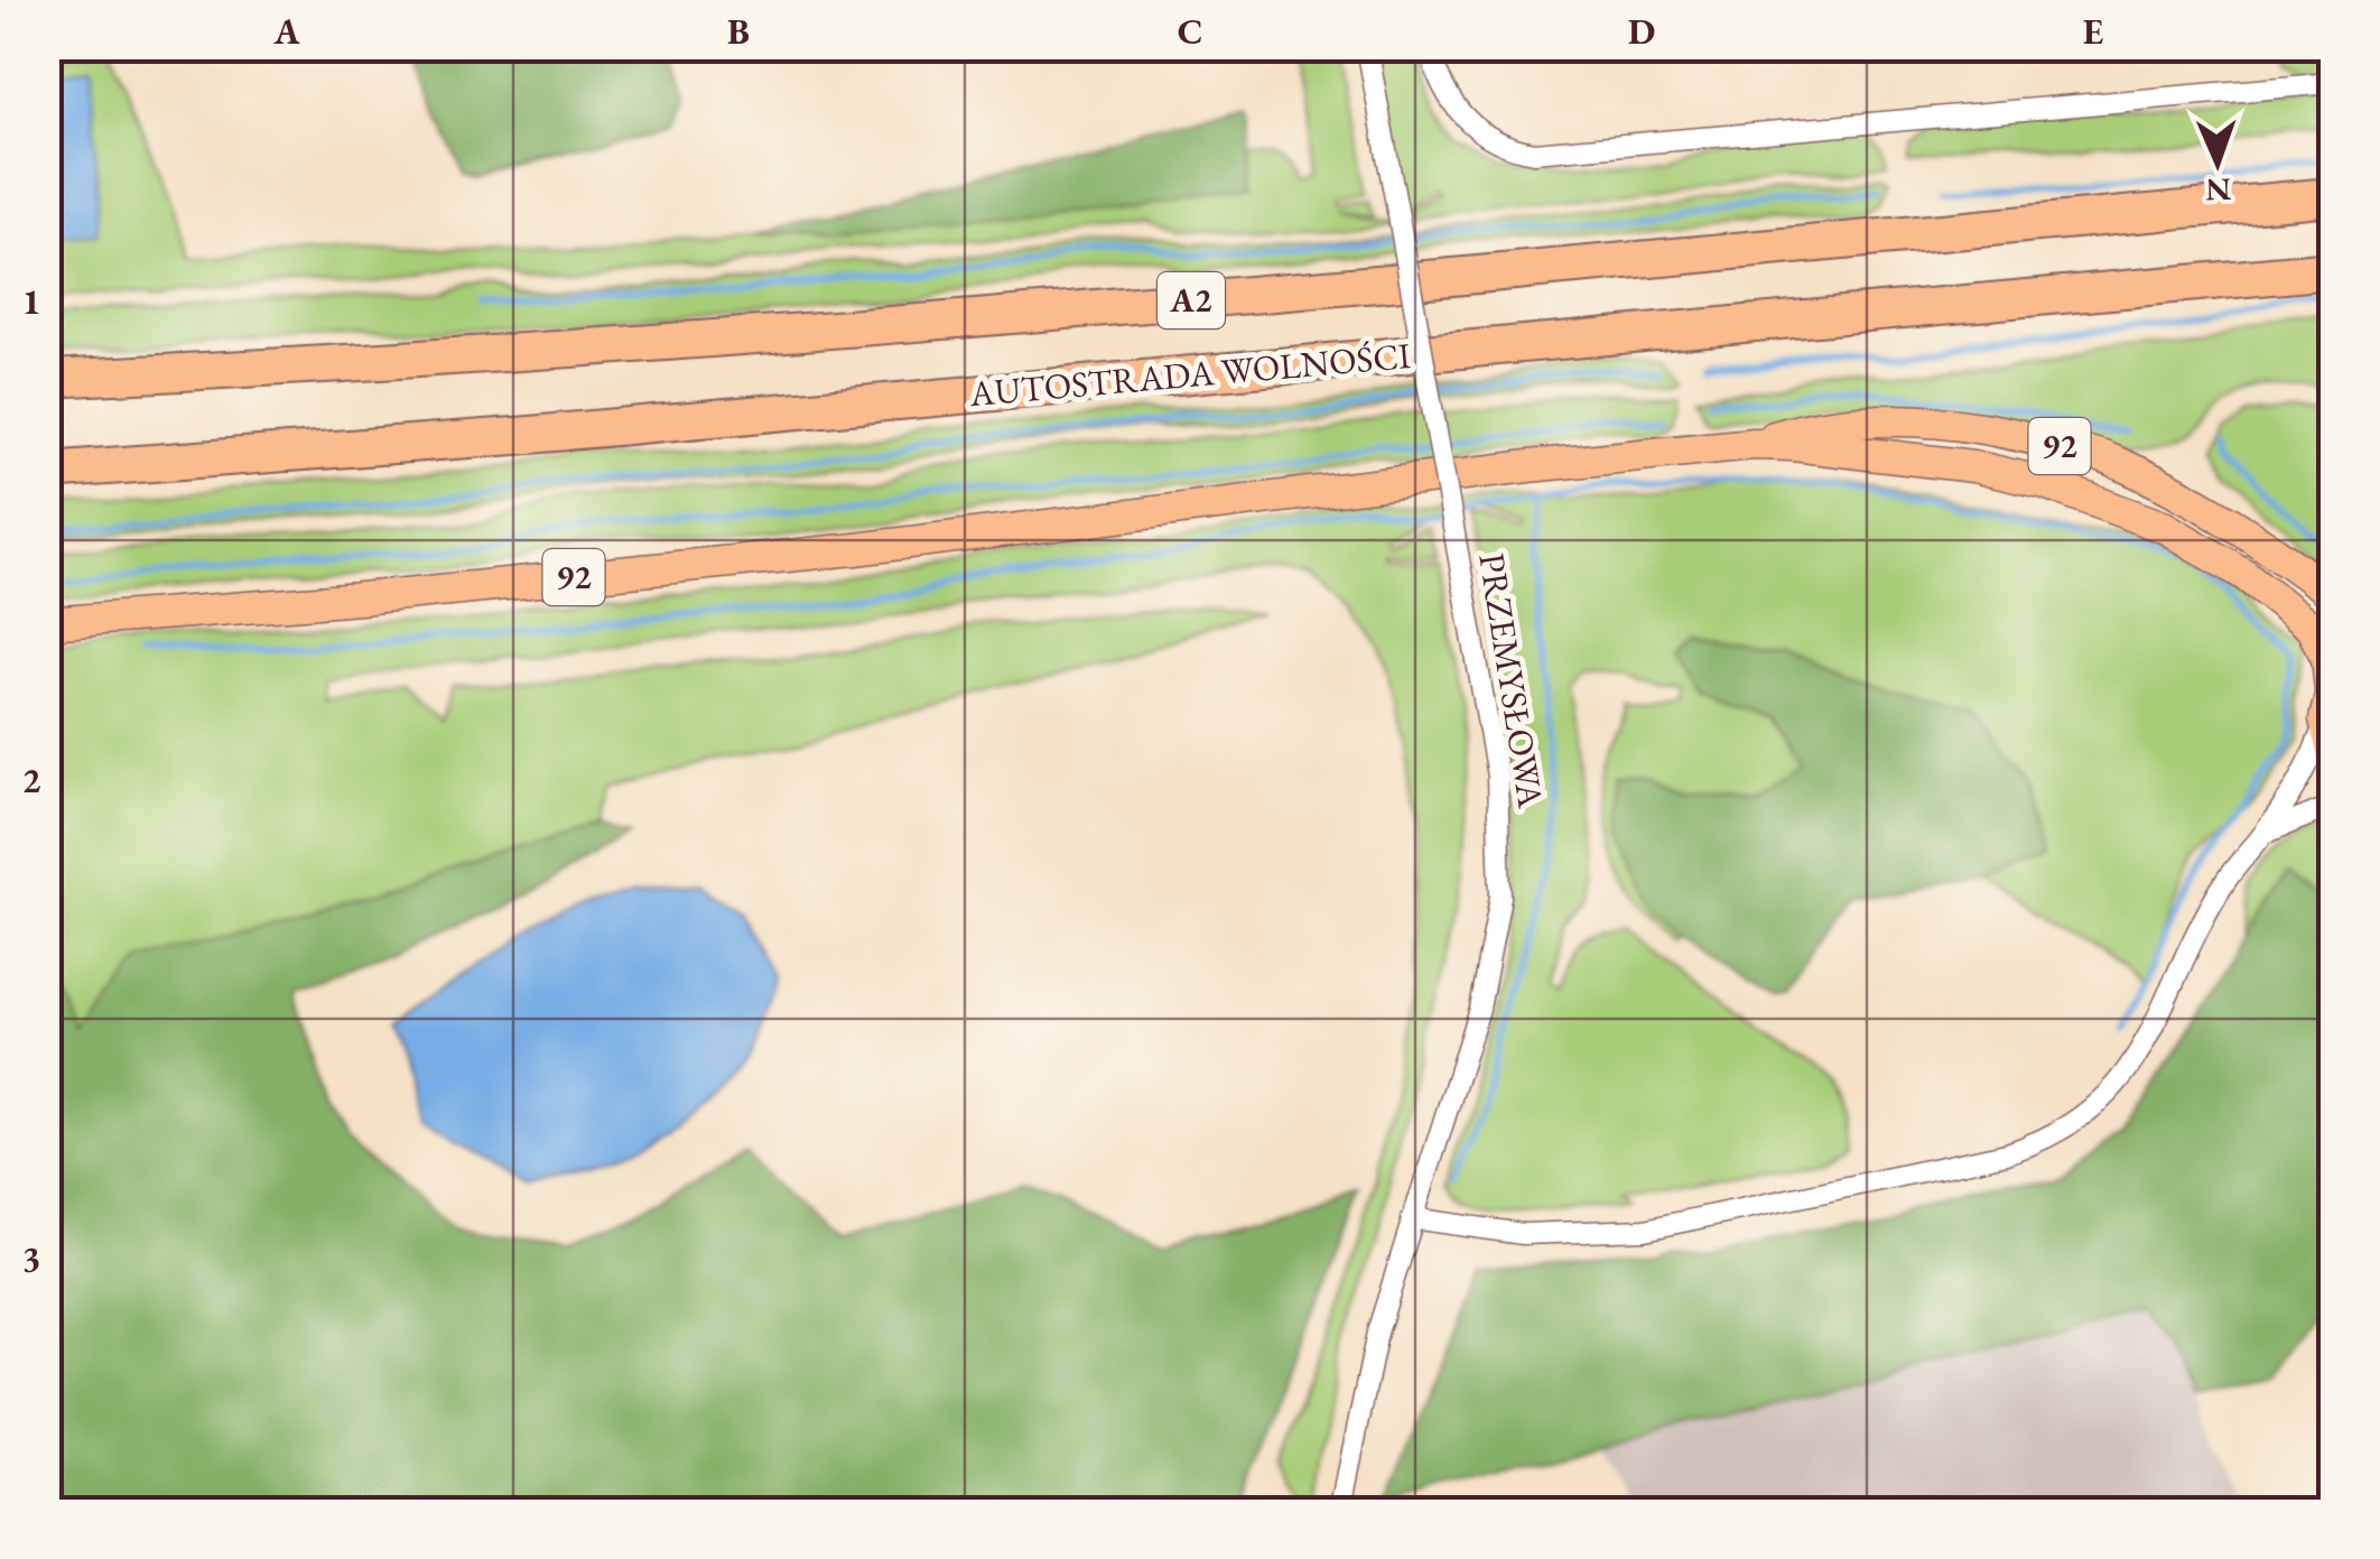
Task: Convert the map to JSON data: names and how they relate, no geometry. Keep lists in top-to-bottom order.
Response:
{
  "streets": {
    "highway": ["A2", "AUTOSTRADA WOLNOŚCI"],
    "main road": ["92"],
    "street": ["PRZEMYSŁOWA"]
  },
  "north": "bottom",
  "grid": {
    "columns": [
      "A",
      "B",
      "C",
      "D",
      "E"
    ],
    "rows": ["1", "2", "3"]
  }
}
